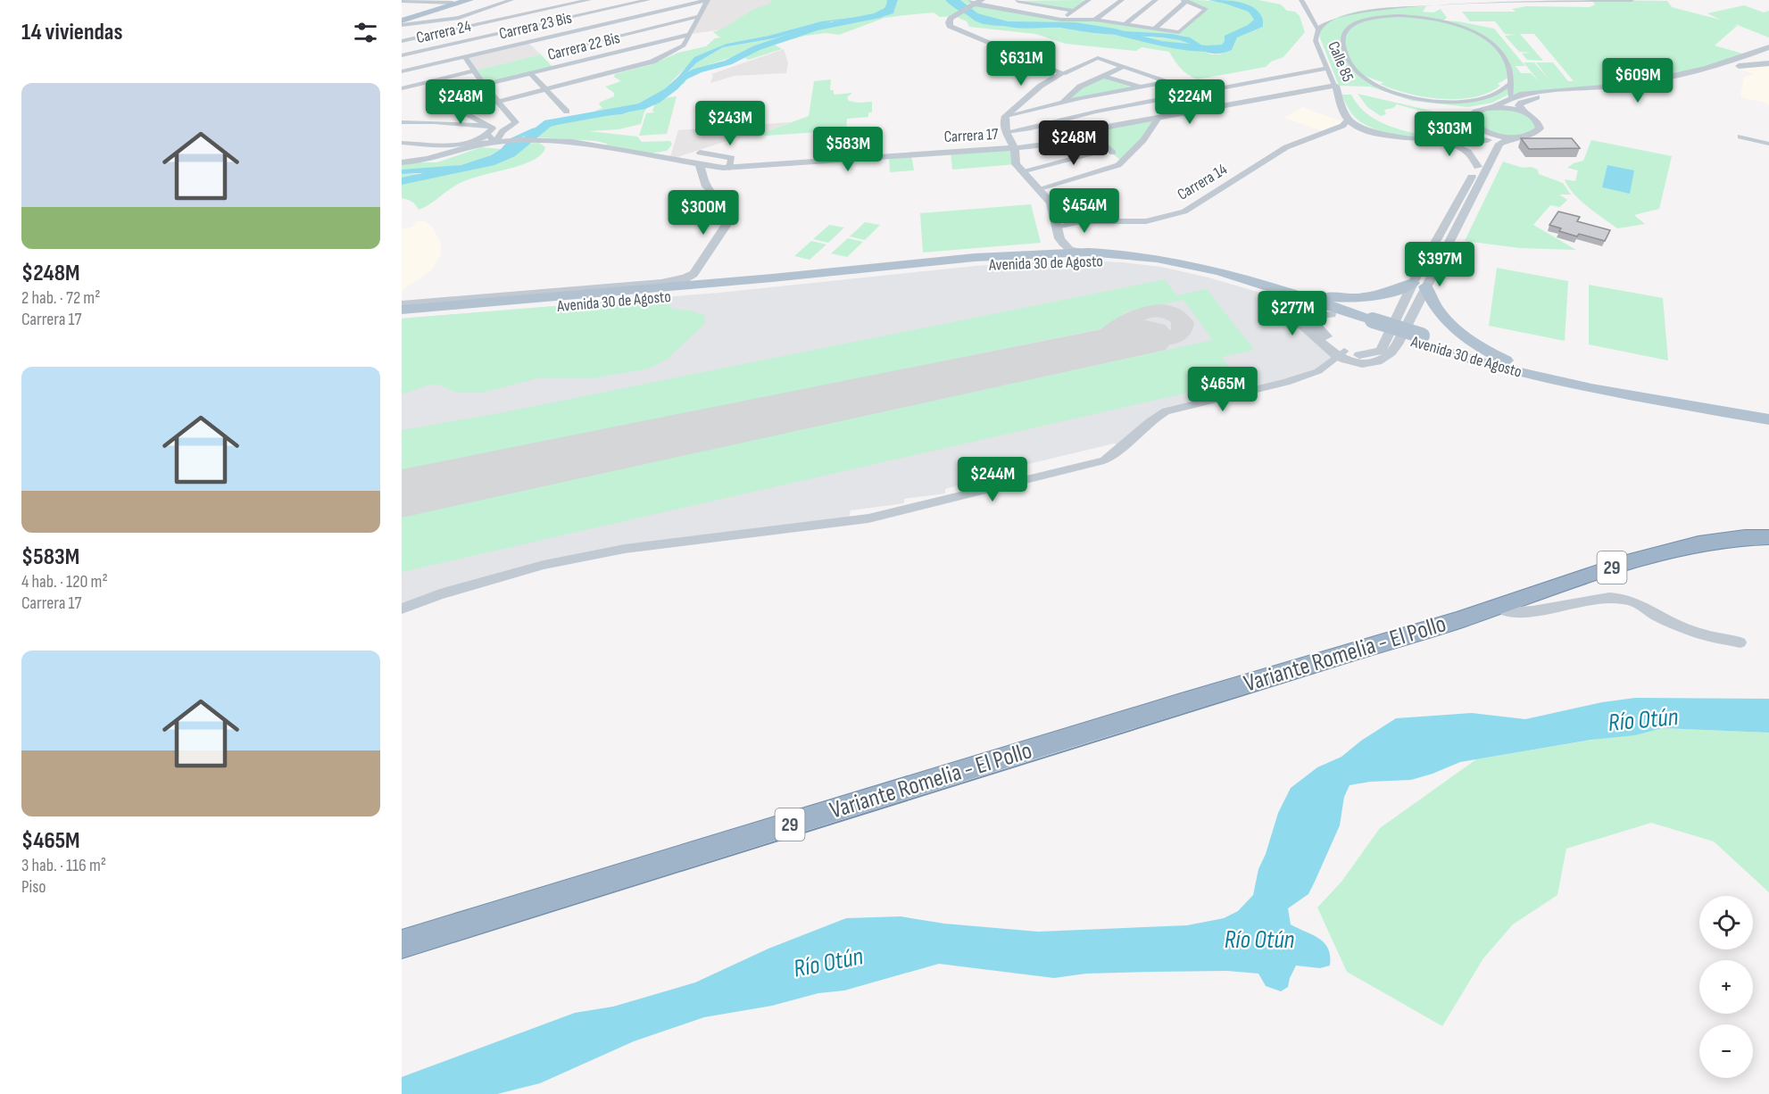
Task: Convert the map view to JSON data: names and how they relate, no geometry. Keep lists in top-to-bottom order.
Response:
{
  "streets": {
    "highway": ["29", "Variante Romelia - El Pollo"],
    "main road": ["Avenida 30 de Agosto"],
    "street": [
      "Carrera 23 Bis",
      "Carrera 24",
      "Carrera 22 Bis",
      "Calle 85",
      "Carrera 17",
      "Carrera 14"
    ]
  },
  "crossings": [
    ["Calle 85", "Carrera 17"],
    ["Calle 85", "Carrera 14"]
  ],
  "water": ["Río Otún"],
  "page": {
    "heading": "14 viviendas",
    "price": [
      "$631M",
      "$609M",
      "$248M",
      "$224M",
      "$243M",
      "$303M",
      "$248M",
      "$583M",
      "$454M",
      "$300M",
      "$397M",
      "$277M",
      "$465M",
      "$244M"
    ],
    "list": [
      {
        "name": "$248M",
        "note": "2 hab. · 72 m² · Carrera 17"
      },
      {
        "name": "$583M",
        "note": "4 hab. · 120 m² · Carrera 17"
      },
      {
        "name": "$465M",
        "note": "3 hab. · 116 m² · Piso"
      }
    ],
    "map_buttons": ["+", "−"]
  }
}
